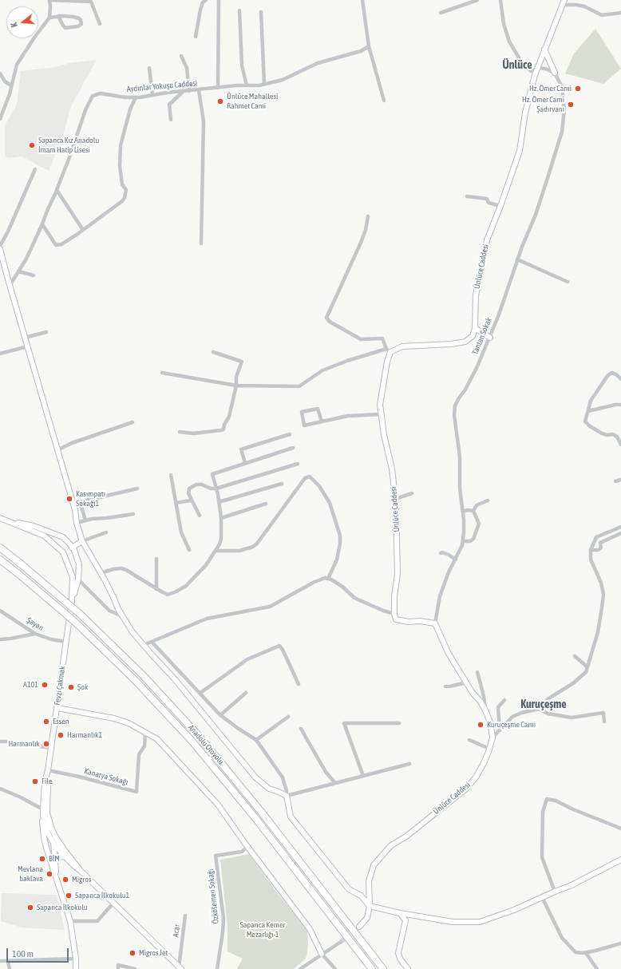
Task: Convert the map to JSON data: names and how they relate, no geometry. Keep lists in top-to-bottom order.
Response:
{
  "streets": {
    "highway": ["Anadolu Otoyolu"],
    "street": [
      "Aydınlar Yokuşu Caddesi",
      "Ünlüce Caddesi",
      "Tantan Sokak",
      "Şayan",
      "Fevzi Çakmak",
      "Kanarya Sokağı",
      "Özkösemen Sokağı",
      "Acar"
    ]
  },
  "crossings": [
    ["Ünlüce Caddesi", "Tantan Sokak"],
    ["Şayan", "Fevzi Çakmak"],
    ["Fevzi Çakmak", "Anadolu Otoyolu"],
    ["Fevzi Çakmak", "Kanarya Sokağı"]
  ],
  "districts": ["Ünlüce", "Kuruçeşme"],
  "parks": ["Sapanca Kemer Mezarlığı-1"],
  "places": [
    "Hz. Ömer Cami",
    "Ünlüce Mahallesi Rahmet Cami",
    "Hz. Ömer Cami Şadırvanı",
    "Sapanca Kız Anadolu İmam Hatip Lisesi",
    "Kasımpatı Sokağı1",
    "A101",
    "Şok",
    "Essen",
    "Kuruçeşme Cami",
    "Harmanlık1",
    "Harmanlık",
    "File",
    "BİM",
    "Mevlana baklava",
    "Migros",
    "Sapanca İlkokulu1",
    "Sapanca İlkokulu",
    "Migros Jet"
  ],
  "scale_bar": "100 m",
  "north": "left"
}
